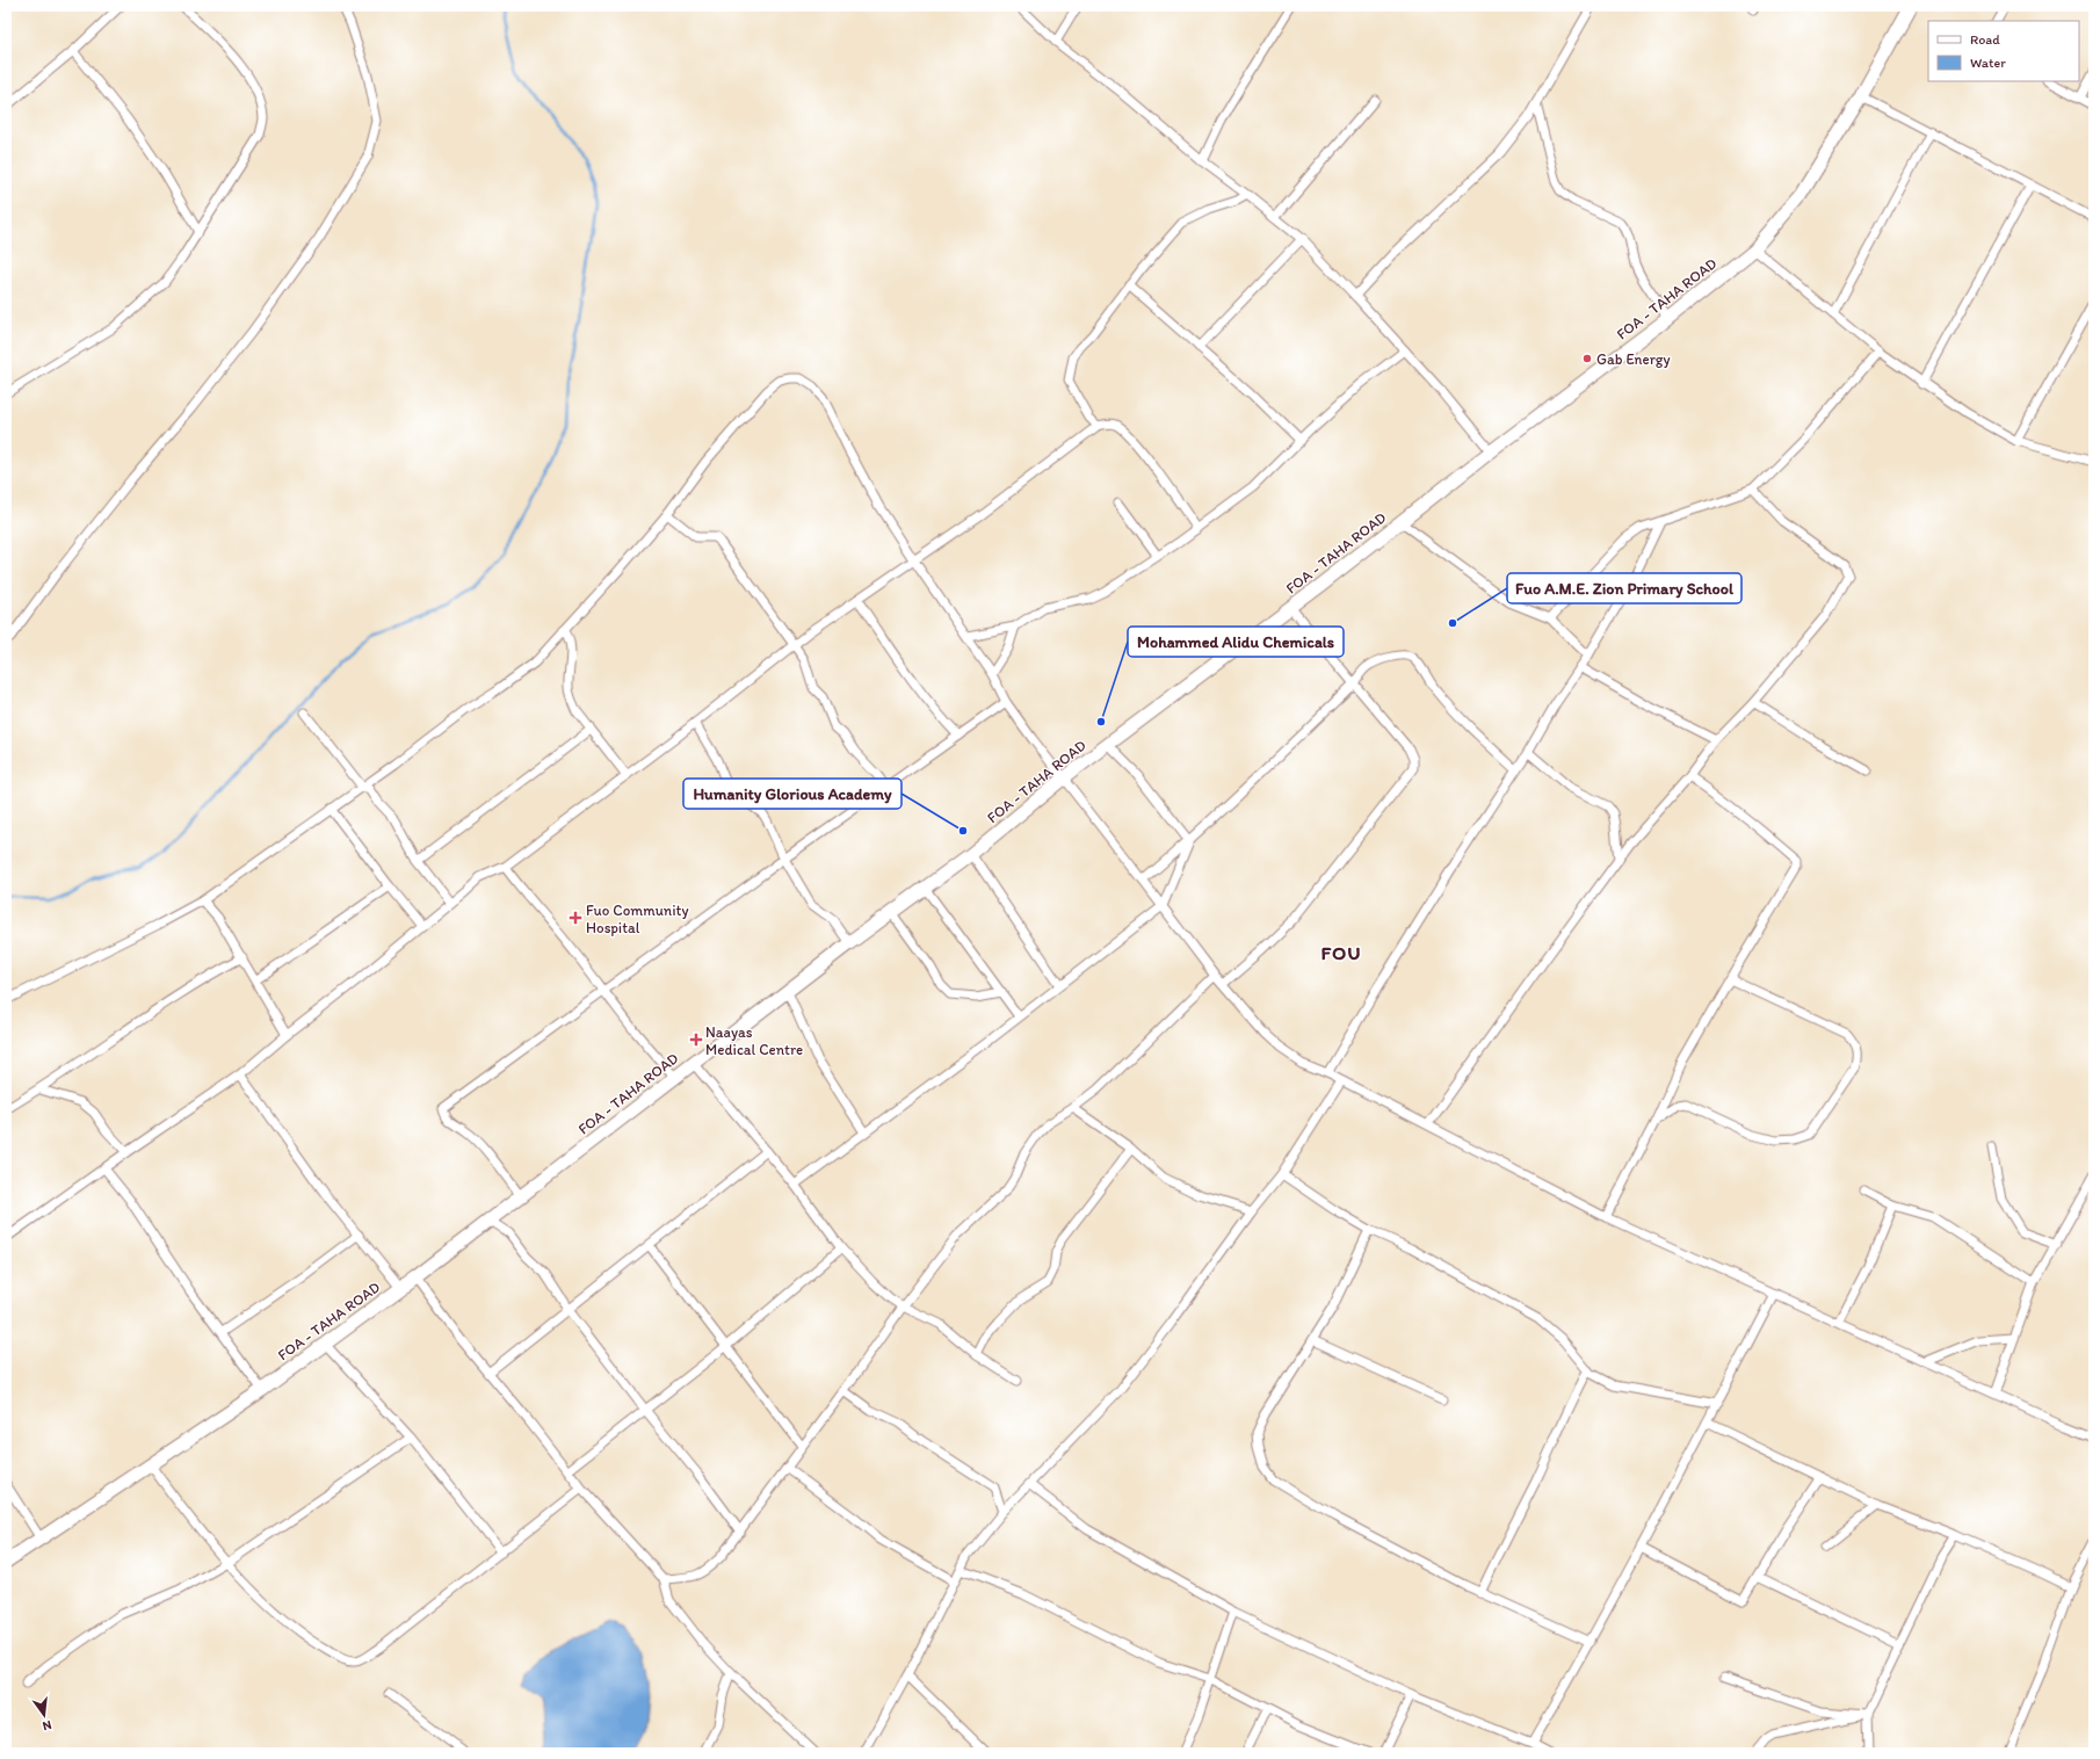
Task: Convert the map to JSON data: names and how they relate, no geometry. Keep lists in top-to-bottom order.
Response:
{
  "streets": {
    "street": ["FOA - TAHA ROAD"]
  },
  "districts": ["FOU"],
  "places": {
    "other": [
      "Gab Energy",
      "Fuo A.M.E. Zion Primary School",
      "Mohammed Alidu Chemicals",
      "Humanity Glorious Academy"
    ],
    "health": ["Fuo Community Hospital", "Naayas Medical Centre"]
  },
  "legend": ["Road", "Water"],
  "north": "bottom"
}
